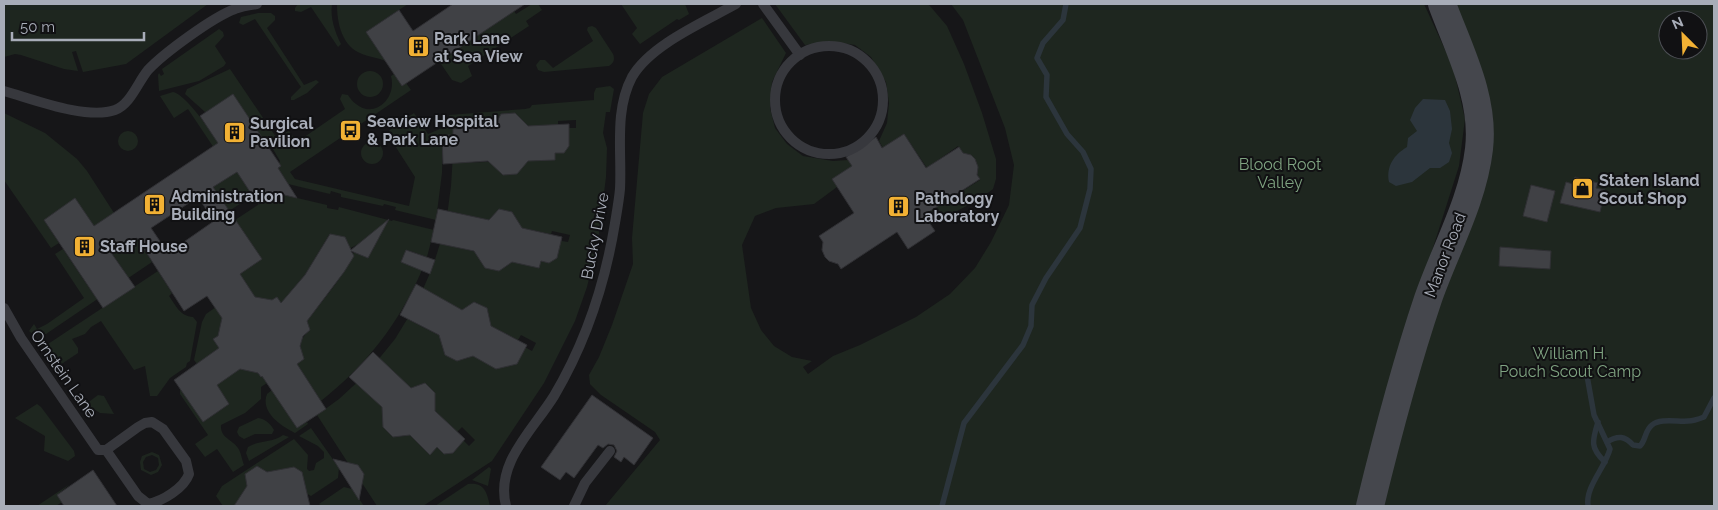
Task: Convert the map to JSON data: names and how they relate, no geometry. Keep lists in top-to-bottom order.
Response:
{
  "streets": {
    "street": ["Manor Road"],
    "lane": ["Bucky Drive", "Ornstein Lane"]
  },
  "parks": ["Blood Root Valley", "William H. Pouch Scout Camp"],
  "places": {
    "building": [
      "Park Lane at Sea View",
      "Surgical Pavilion",
      "Administration Building",
      "Pathology Laboratory",
      "Staff House"
    ],
    "bus stop": ["Seaview Hospital & Park Lane"],
    "shop": ["Staten Island Scout Shop"]
  },
  "scale_bar": "50 m",
  "north": "top left"
}
